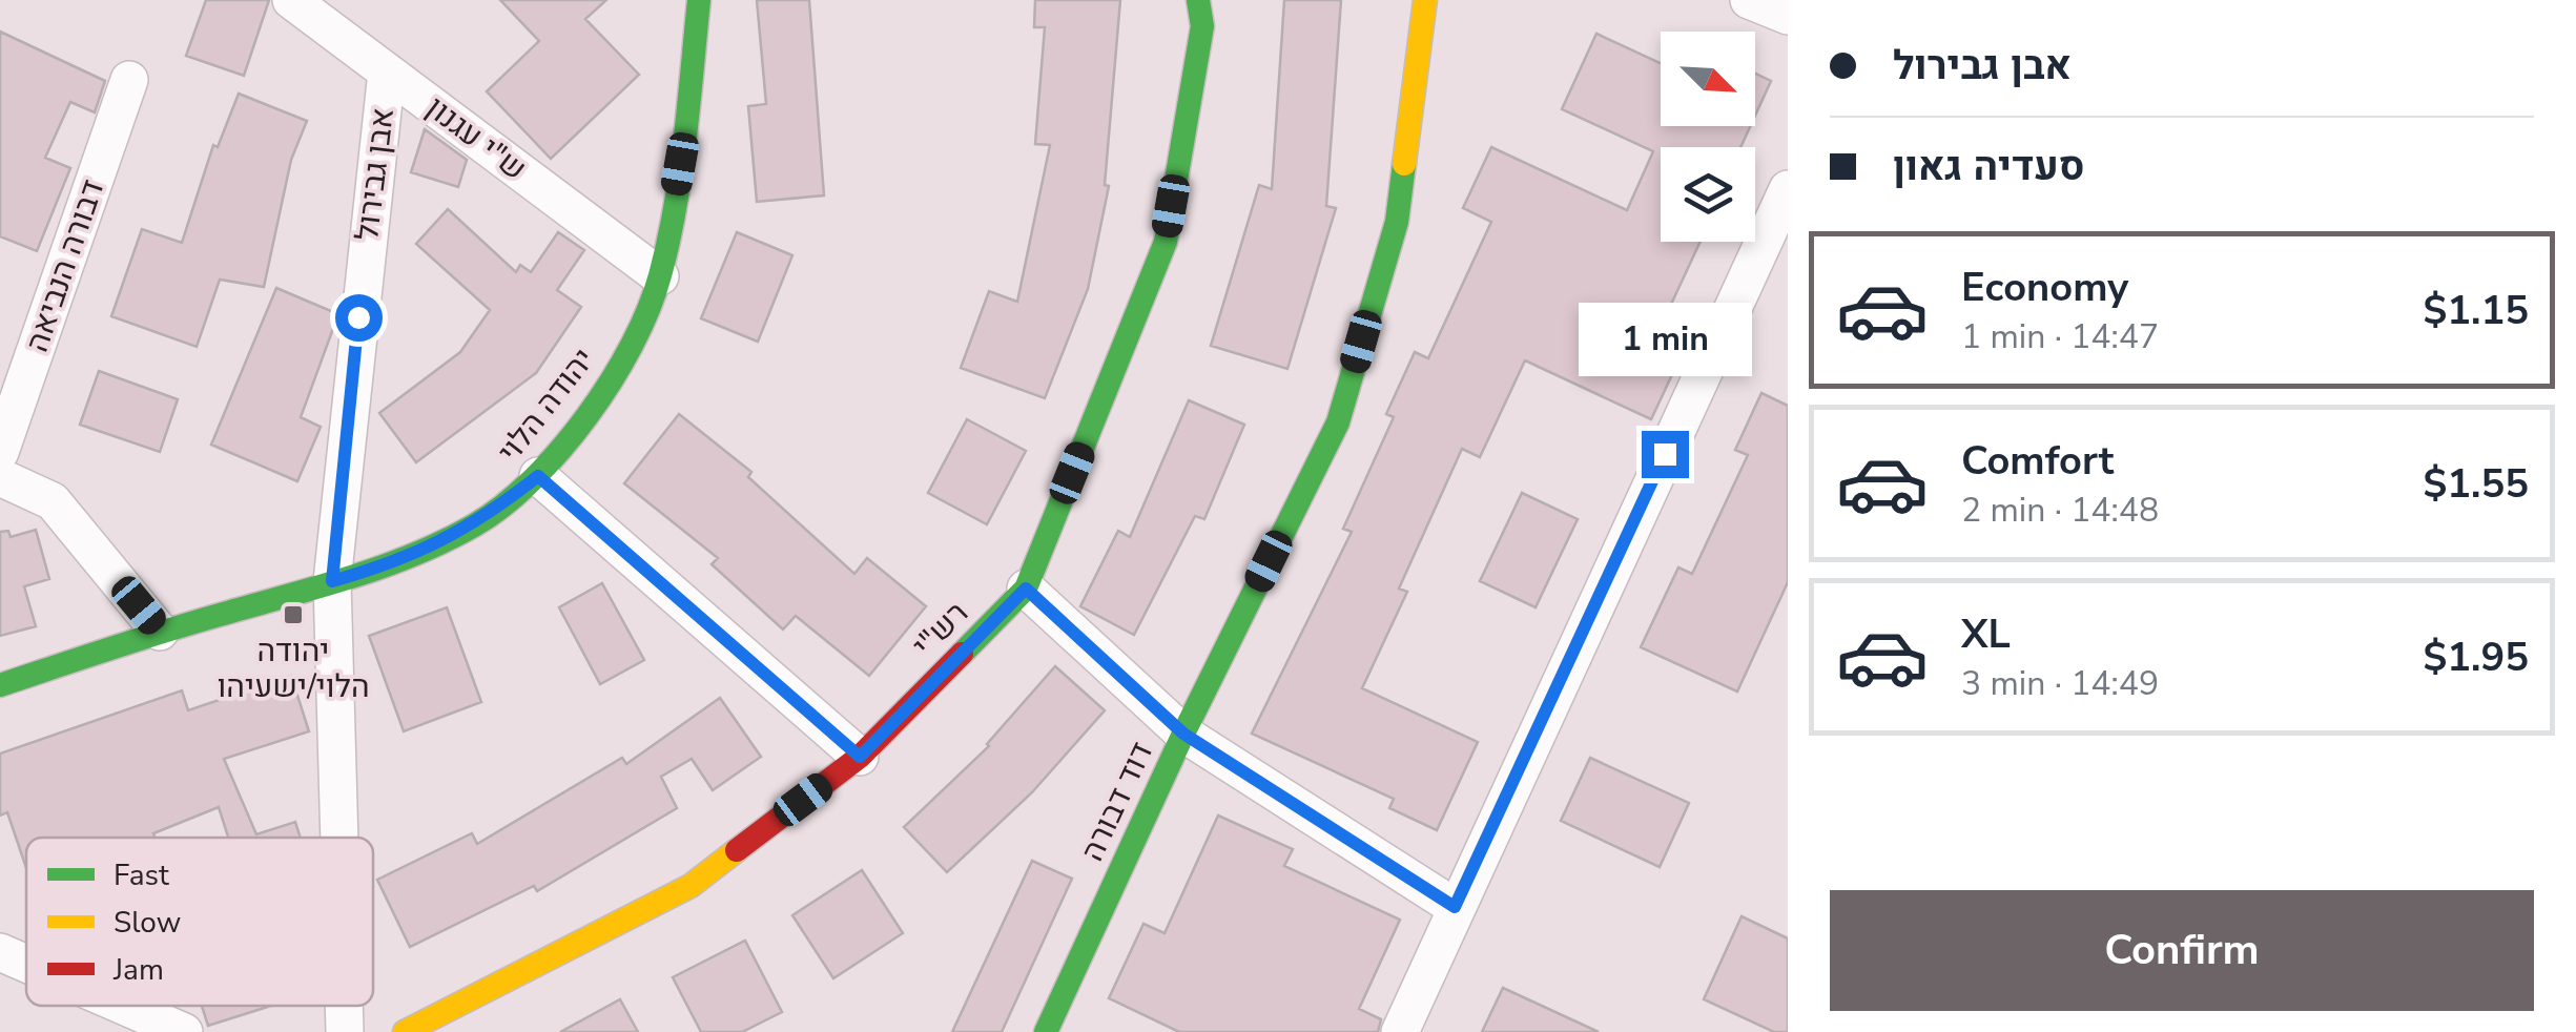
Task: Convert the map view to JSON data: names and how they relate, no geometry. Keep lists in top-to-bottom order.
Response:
{
  "streets": {
    "street": [
      "ש\"י עגנון",
      "אבן גבירול",
      "דבורה הנביאה",
      "יהודה הלוי",
      "רש\"י",
      "דוד דבורה"
    ]
  },
  "crossings": [
    ["ש\"י עגנון", "אבן גבירול"],
    ["ש\"י עגנון", "יהודה הלוי"],
    ["אבן גבירול", "יהודה הלוי"]
  ],
  "places": {
    "transit": ["יהודה הלוי/ישעיהו"]
  },
  "legend": ["Fast", "Slow", "Jam"],
  "north": "bottom right",
  "page": {
    "banner": ["אבן גבירול", "סעדיה גאון"],
    "list": [
      {
        "name": "Economy",
        "note": "1 min · 14:47",
        "value": "$1.15"
      },
      {
        "name": "Comfort",
        "note": "2 min · 14:48",
        "value": "$1.55"
      },
      {
        "name": "XL",
        "note": "3 min · 14:49",
        "value": "$1.95"
      }
    ],
    "bubble": "1 min",
    "buttons": "Confirm"
  }
}
